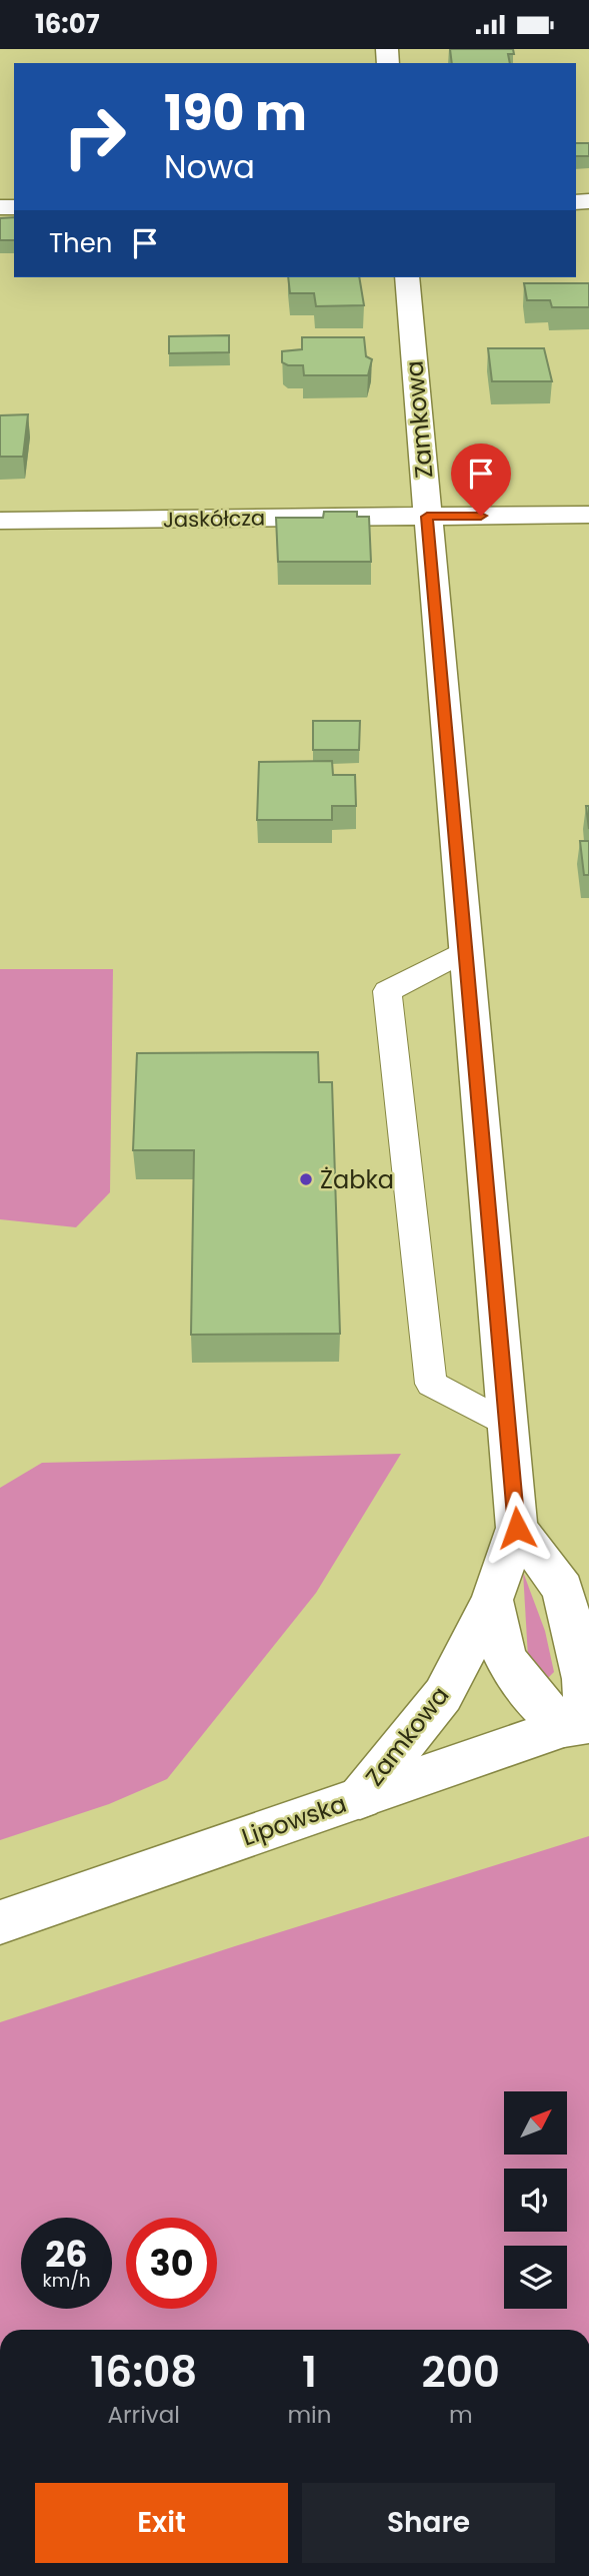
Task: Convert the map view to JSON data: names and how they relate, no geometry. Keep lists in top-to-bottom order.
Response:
{
  "streets": {
    "street": ["Zamkowa", "Jaskółcza", "Lipowska"]
  },
  "crossings": [
    ["Zamkowa", "Jaskółcza"],
    ["Zamkowa", "Lipowska"]
  ],
  "places": ["Żabka"],
  "north": "top right",
  "page": {
    "status": "16:07",
    "turn": ["190 m", "Nowa"],
    "then": "Then",
    "speed": "26 km/h",
    "limit": "30",
    "eta": [
      "16:08",
      "Arrival",
      "1",
      "min",
      "200",
      "m"
    ],
    "buttons": ["Exit", "Share"]
  }
}
